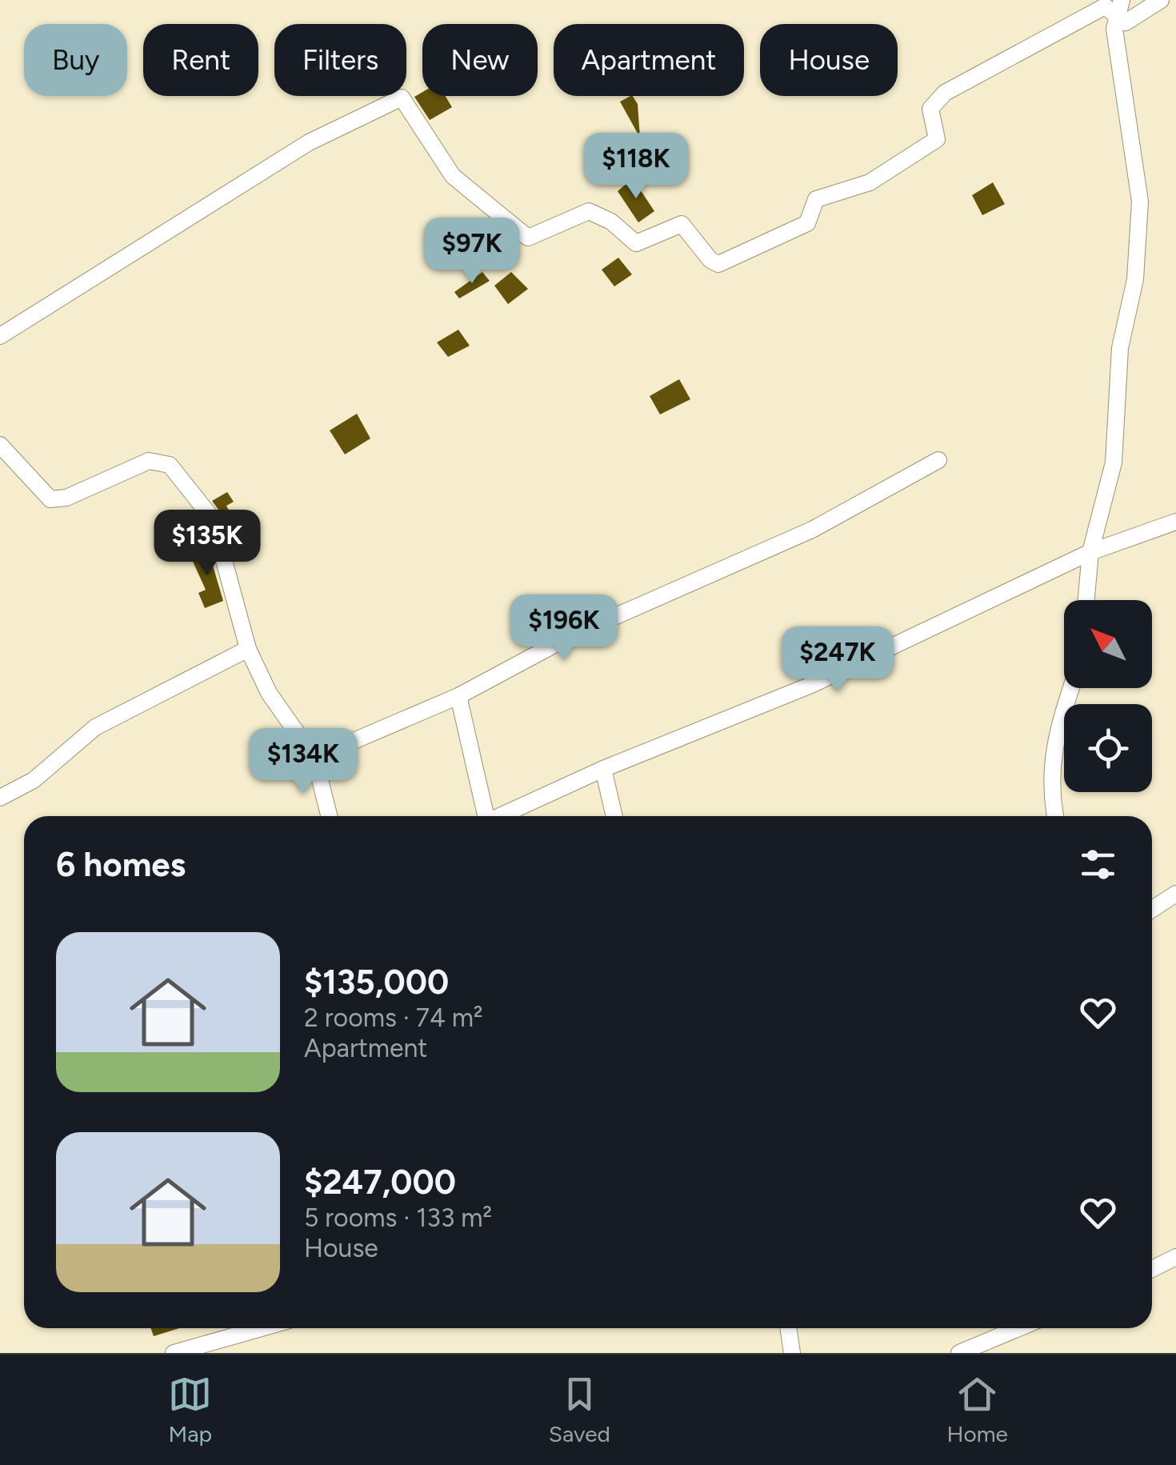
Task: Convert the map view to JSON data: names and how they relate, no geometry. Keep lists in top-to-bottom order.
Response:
{
  "north": "top left",
  "page": {
    "chip": [
      "Buy",
      "Rent",
      "Filters",
      "New",
      "Apartment",
      "House"
    ],
    "price": [
      "$118K",
      "$97K",
      "$135K",
      "$196K",
      "$247K",
      "$134K"
    ],
    "heading": "6 homes",
    "list": [
      {
        "name": "$135,000",
        "note": "2 rooms · 74 m² · Apartment"
      },
      {
        "name": "$247,000",
        "note": "5 rooms · 133 m² · House"
      }
    ],
    "tabs": ["Map", "Saved", "Home"]
  }
}
